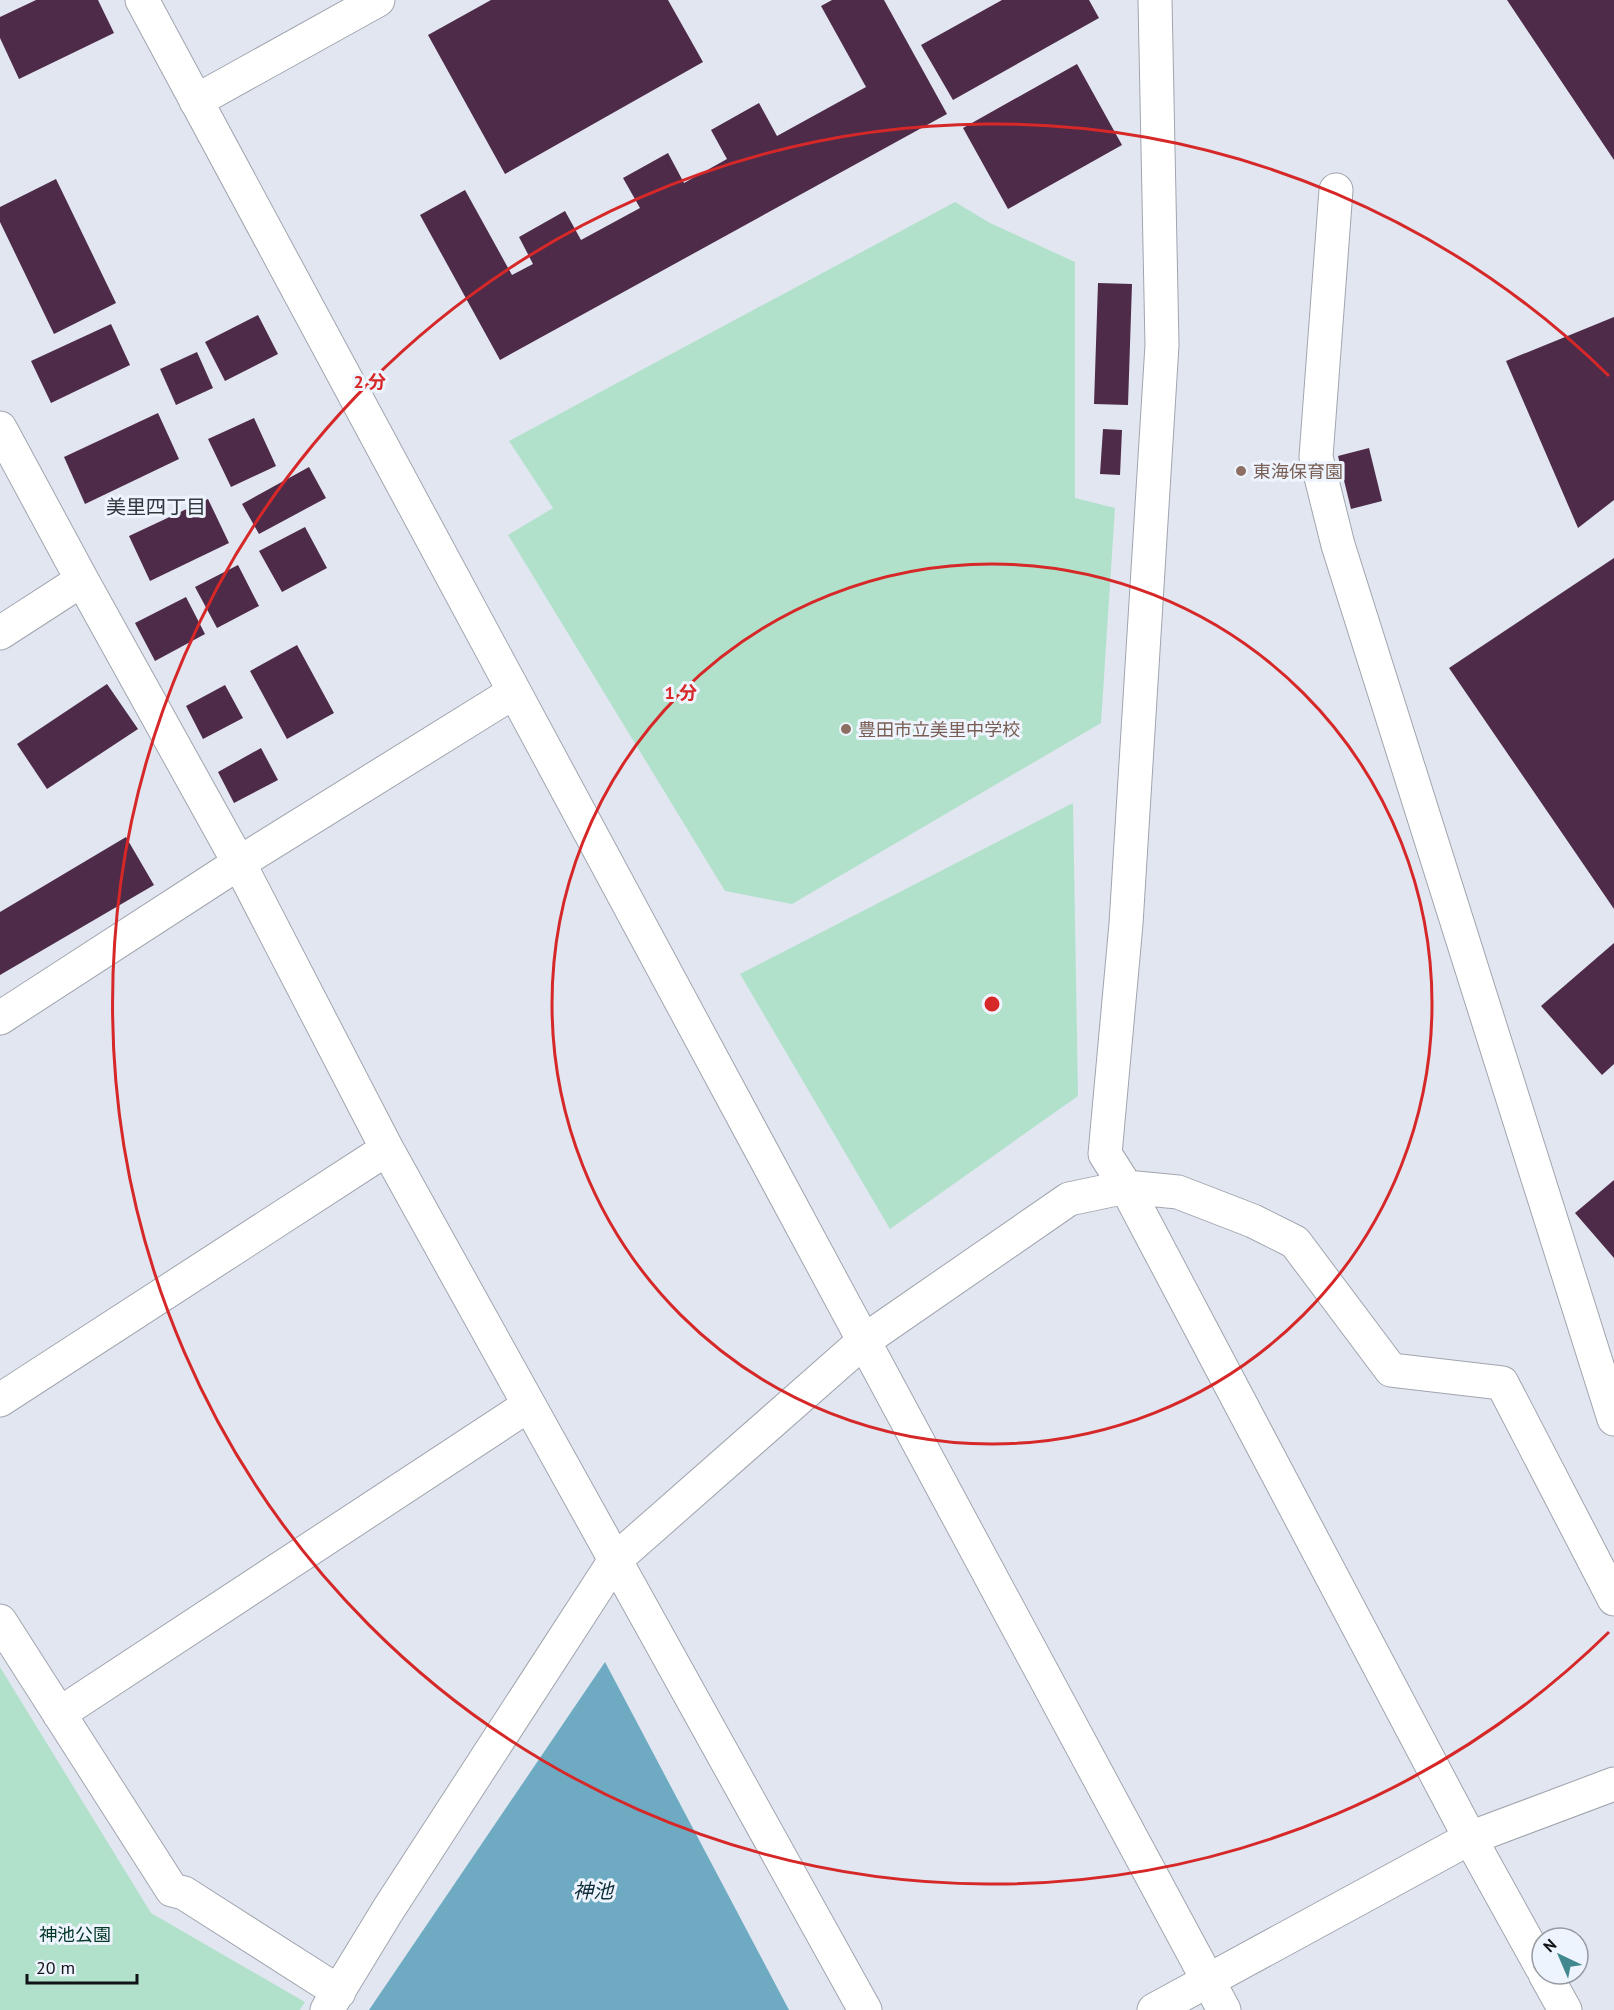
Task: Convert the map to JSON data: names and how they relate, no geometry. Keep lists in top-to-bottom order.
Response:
{
  "districts": ["美里四丁目"],
  "water": ["神池"],
  "parks": ["神池公園"],
  "places": ["東海保育園", "豊田市立美里中学校"],
  "scale_bar": "20 m",
  "north": "top left",
  "rings": ["2 分", "1 分"]
}
